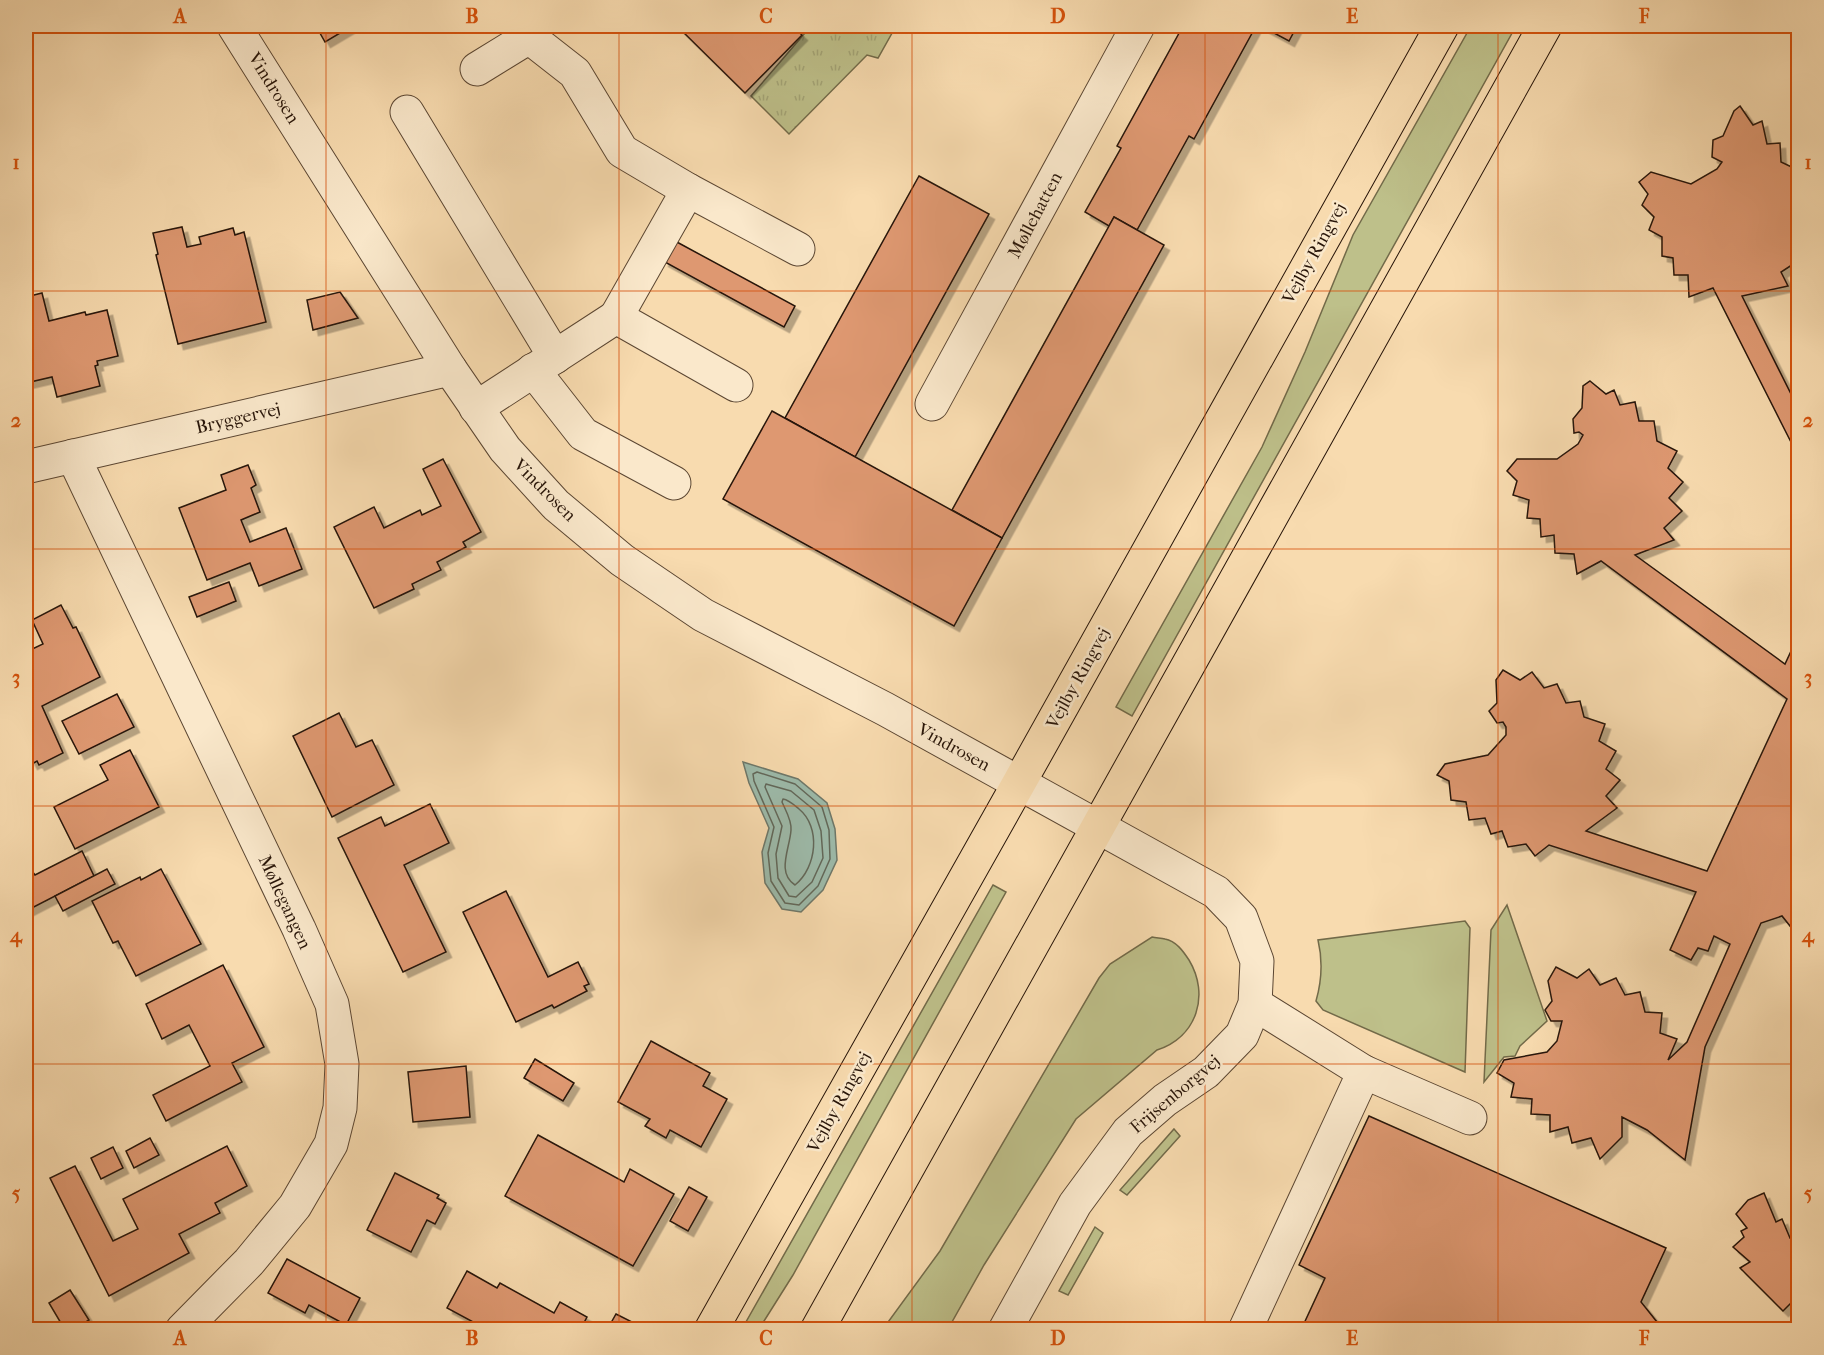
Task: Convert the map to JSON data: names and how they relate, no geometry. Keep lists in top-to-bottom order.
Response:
{
  "streets": {
    "main road": ["Vejlby Ringvej"],
    "street": [
      "Vindrosen",
      "Møllehatten",
      "Bryggervej",
      "Møllegangen",
      "Frijsenborgvej"
    ]
  },
  "crossings": [
    ["Vindrosen", "Vejlby Ringvej"],
    ["Vindrosen", "Bryggervej"],
    ["Vindrosen", "Frijsenborgvej"],
    ["Vejlby Ringvej", "Frijsenborgvej"],
    ["Bryggervej", "Møllegangen"]
  ],
  "grid": {
    "columns": [
      "A",
      "B",
      "C",
      "D",
      "E",
      "F"
    ],
    "rows": [
      "1",
      "2",
      "3",
      "4",
      "5"
    ]
  }
}
